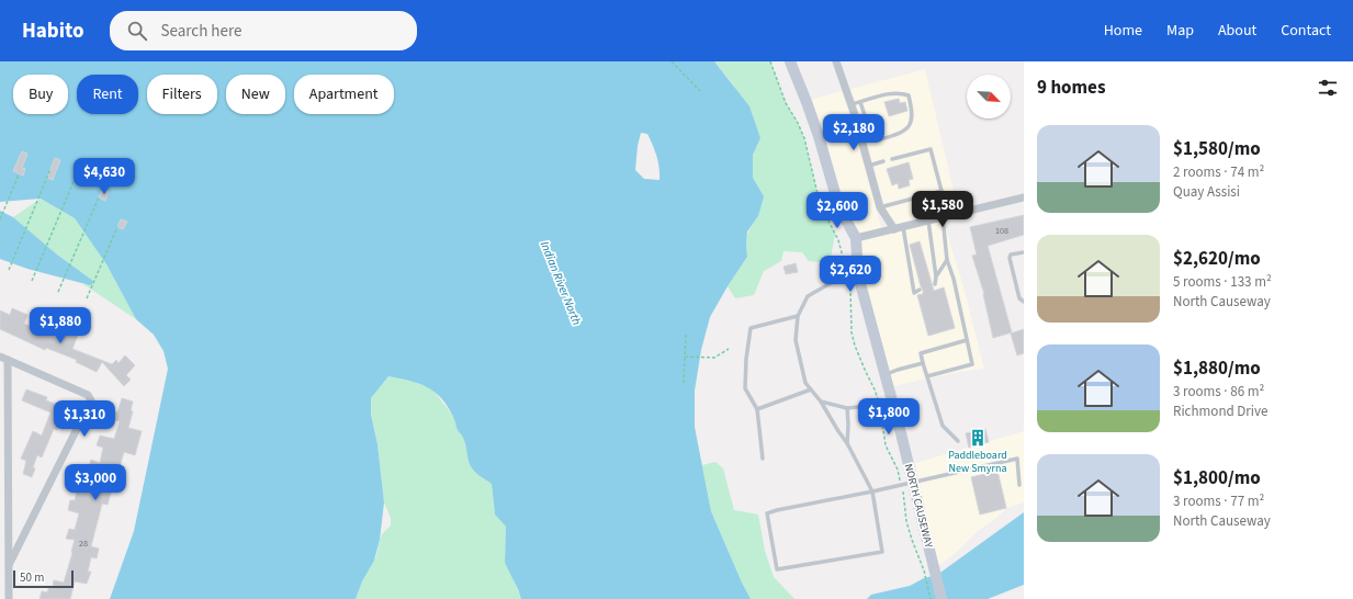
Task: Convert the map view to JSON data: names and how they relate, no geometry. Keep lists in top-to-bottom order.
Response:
{
  "streets": {
    "main road": ["NORTH CAUSEWAY"]
  },
  "water": ["Indian River North"],
  "places": {
    "building": ["Paddleboard New Smyrna"]
  },
  "house_numbers": ["108", "28"],
  "scale_bar": "50 m",
  "north": "bottom right",
  "page": {
    "header": "Habito",
    "search": "Search here",
    "nav": [
      "Home",
      "Map",
      "About",
      "Contact"
    ],
    "heading": "9 homes",
    "chip": [
      "Buy",
      "Rent",
      "Filters",
      "New",
      "Apartment"
    ],
    "price": [
      "$2,180",
      "$4,630",
      "$1,580",
      "$2,600",
      "$2,620",
      "$1,880",
      "$1,800",
      "$1,310",
      "$3,000"
    ],
    "list": [
      {
        "name": "$1,580/mo",
        "note": "2 rooms · 74 m² · Quay Assisi"
      },
      {
        "name": "$2,620/mo",
        "note": "5 rooms · 133 m² · North Causeway"
      },
      {
        "name": "$1,880/mo",
        "note": "3 rooms · 86 m² · Richmond Drive"
      },
      {
        "name": "$1,800/mo",
        "note": "3 rooms · 77 m² · North Causeway"
      }
    ],
    "scale": "50 m"
  }
}
